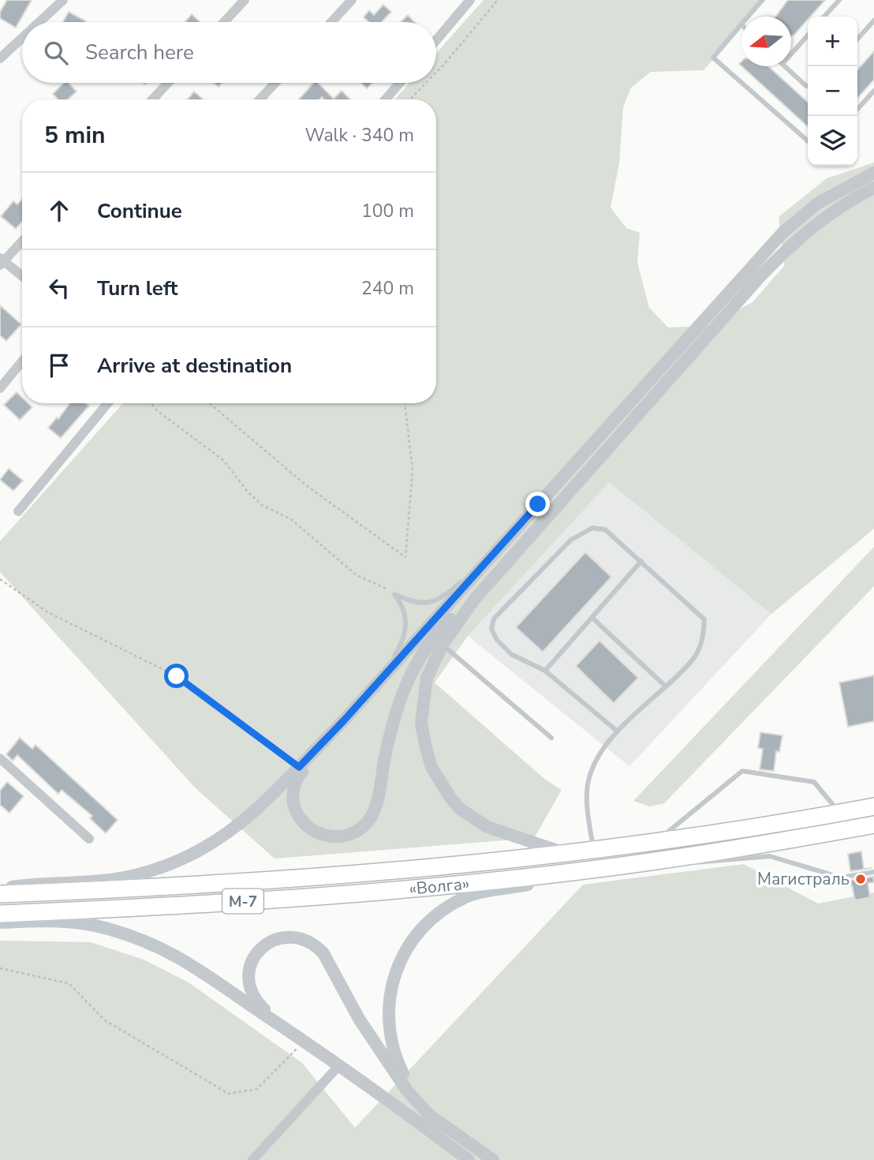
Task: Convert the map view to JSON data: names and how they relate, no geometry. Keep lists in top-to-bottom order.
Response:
{
  "streets": {
    "highway": ["«Волга»", "М-7"]
  },
  "places": ["Магистраль"],
  "north": "left",
  "page": {
    "map_buttons": ["+", "−"],
    "search": "Search here",
    "heading": ["5 min", "Walk · 340 m"],
    "list": [
      ["Continue", "100 m"],
      ["Turn left", "240 m"],
      "Arrive at destination"
    ]
  }
}
